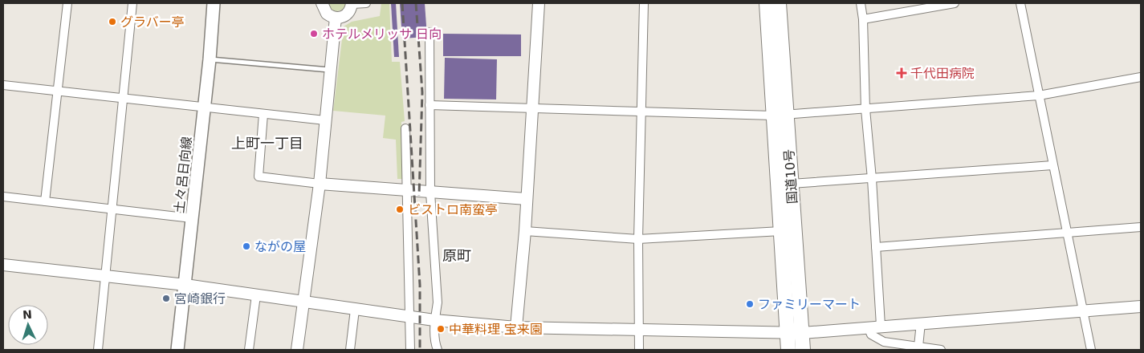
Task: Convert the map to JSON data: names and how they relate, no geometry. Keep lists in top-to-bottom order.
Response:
{
  "streets": {
    "highway": ["国道10号"],
    "main road": ["土々呂日向線"]
  },
  "districts": ["上町一丁目", "原町"],
  "places": {
    "other": [
      "グラバー亭",
      "ホテルメリッサ 日向",
      "ビストロ南蛮亭",
      "ながの屋",
      "宮崎銀行",
      "ファミリーマート",
      "中華料理 宝来園"
    ],
    "health": ["千代田病院"]
  },
  "north": "top"
}
